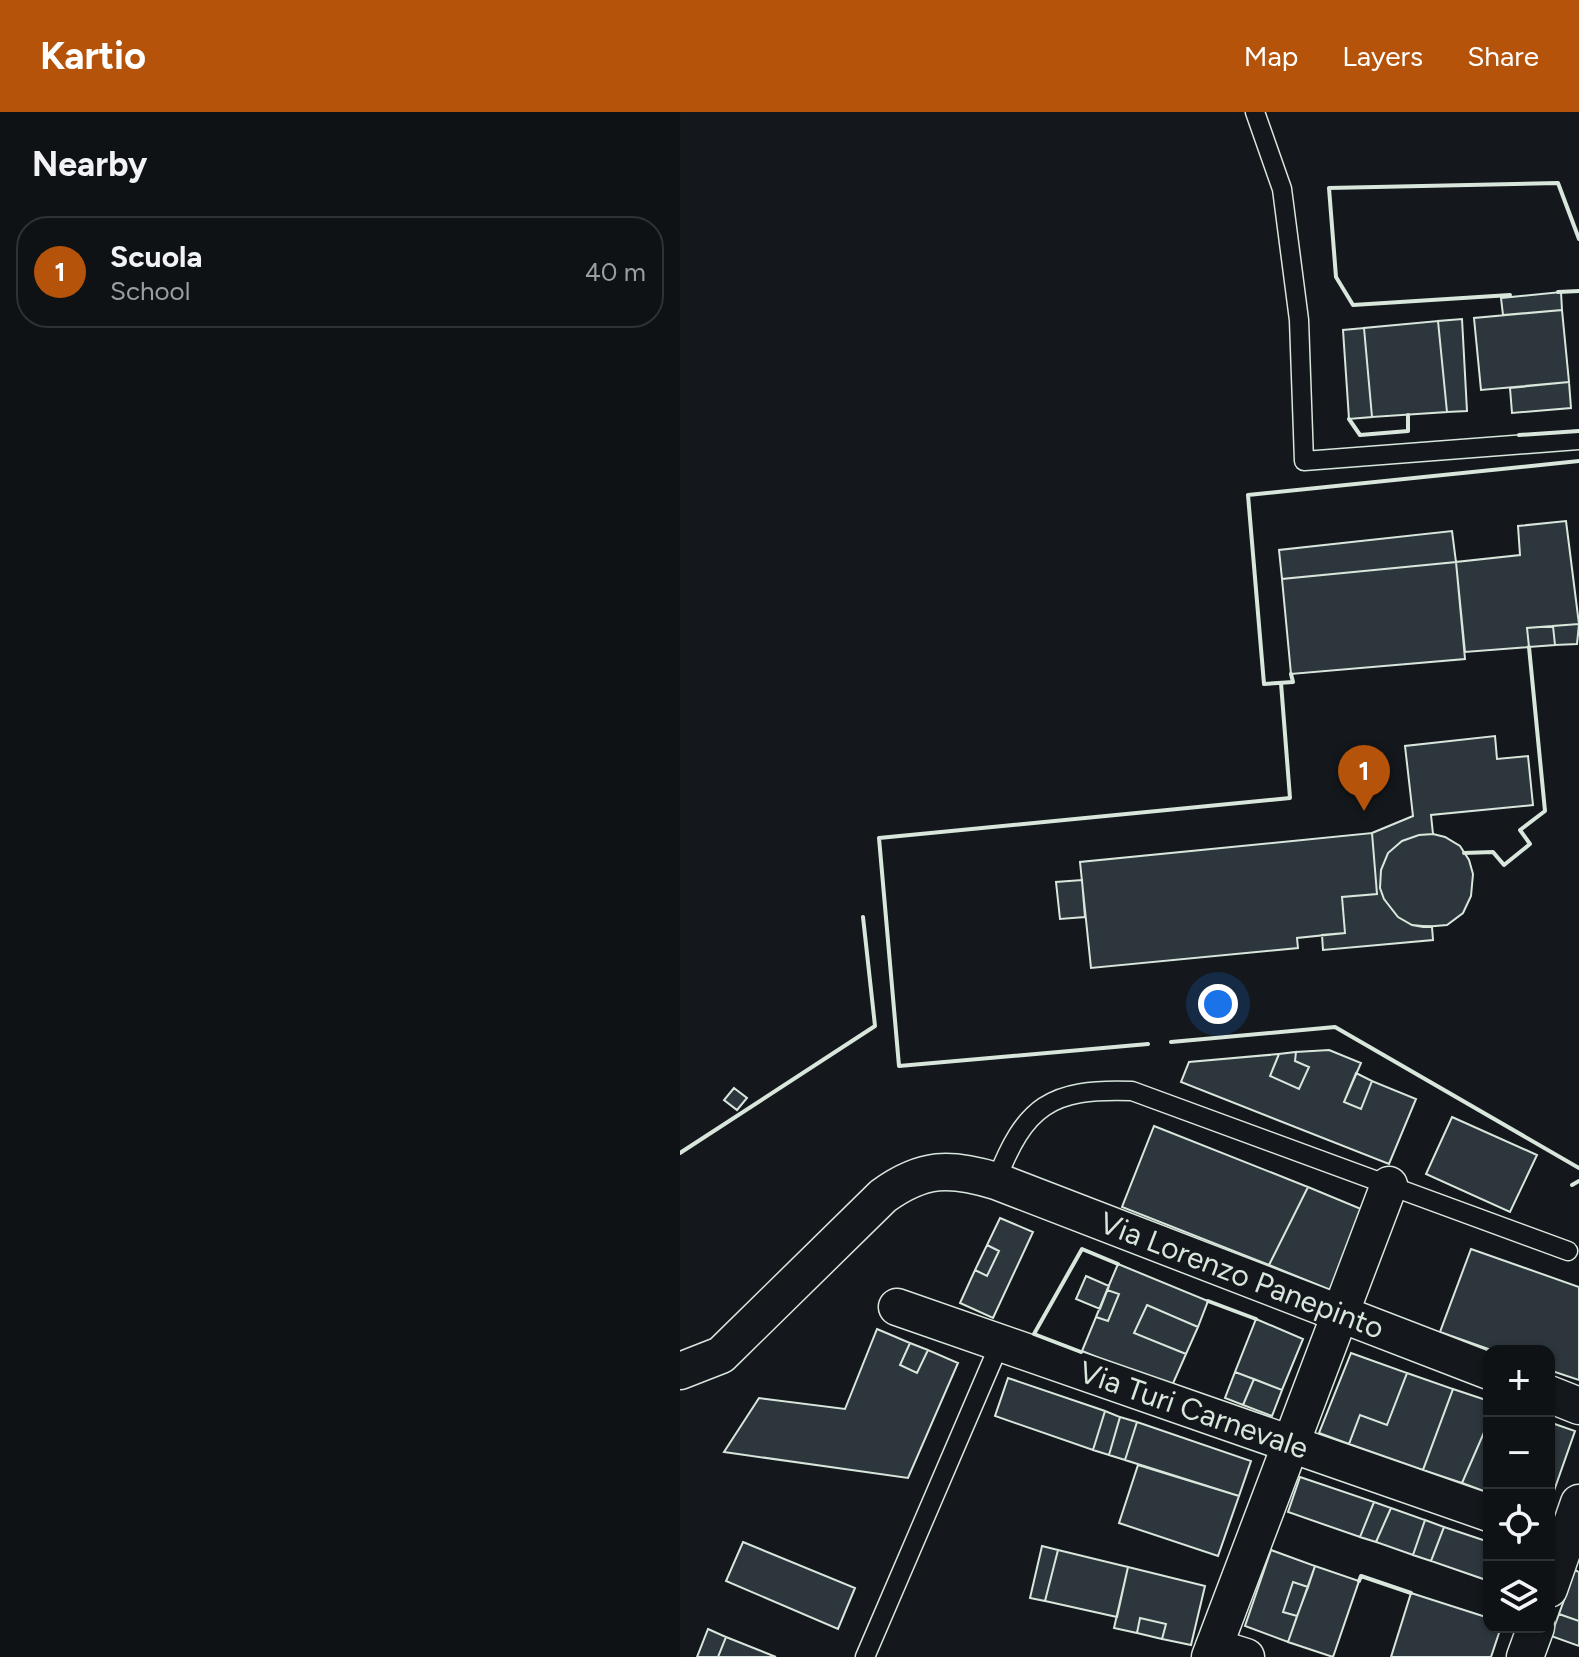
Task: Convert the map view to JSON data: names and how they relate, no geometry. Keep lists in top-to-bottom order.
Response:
{
  "streets": {
    "street": ["Via Lorenzo Panepinto", "Via Turi Carnevale"]
  },
  "page": {
    "header": "Kartio",
    "nav": ["Map", "Layers", "Share"],
    "heading": "Nearby",
    "list": [
      {
        "mark": "1",
        "name": "Scuola",
        "note": "School",
        "value": "40 m"
      }
    ],
    "pins": "1",
    "map_buttons": ["+", "−"]
  }
}
